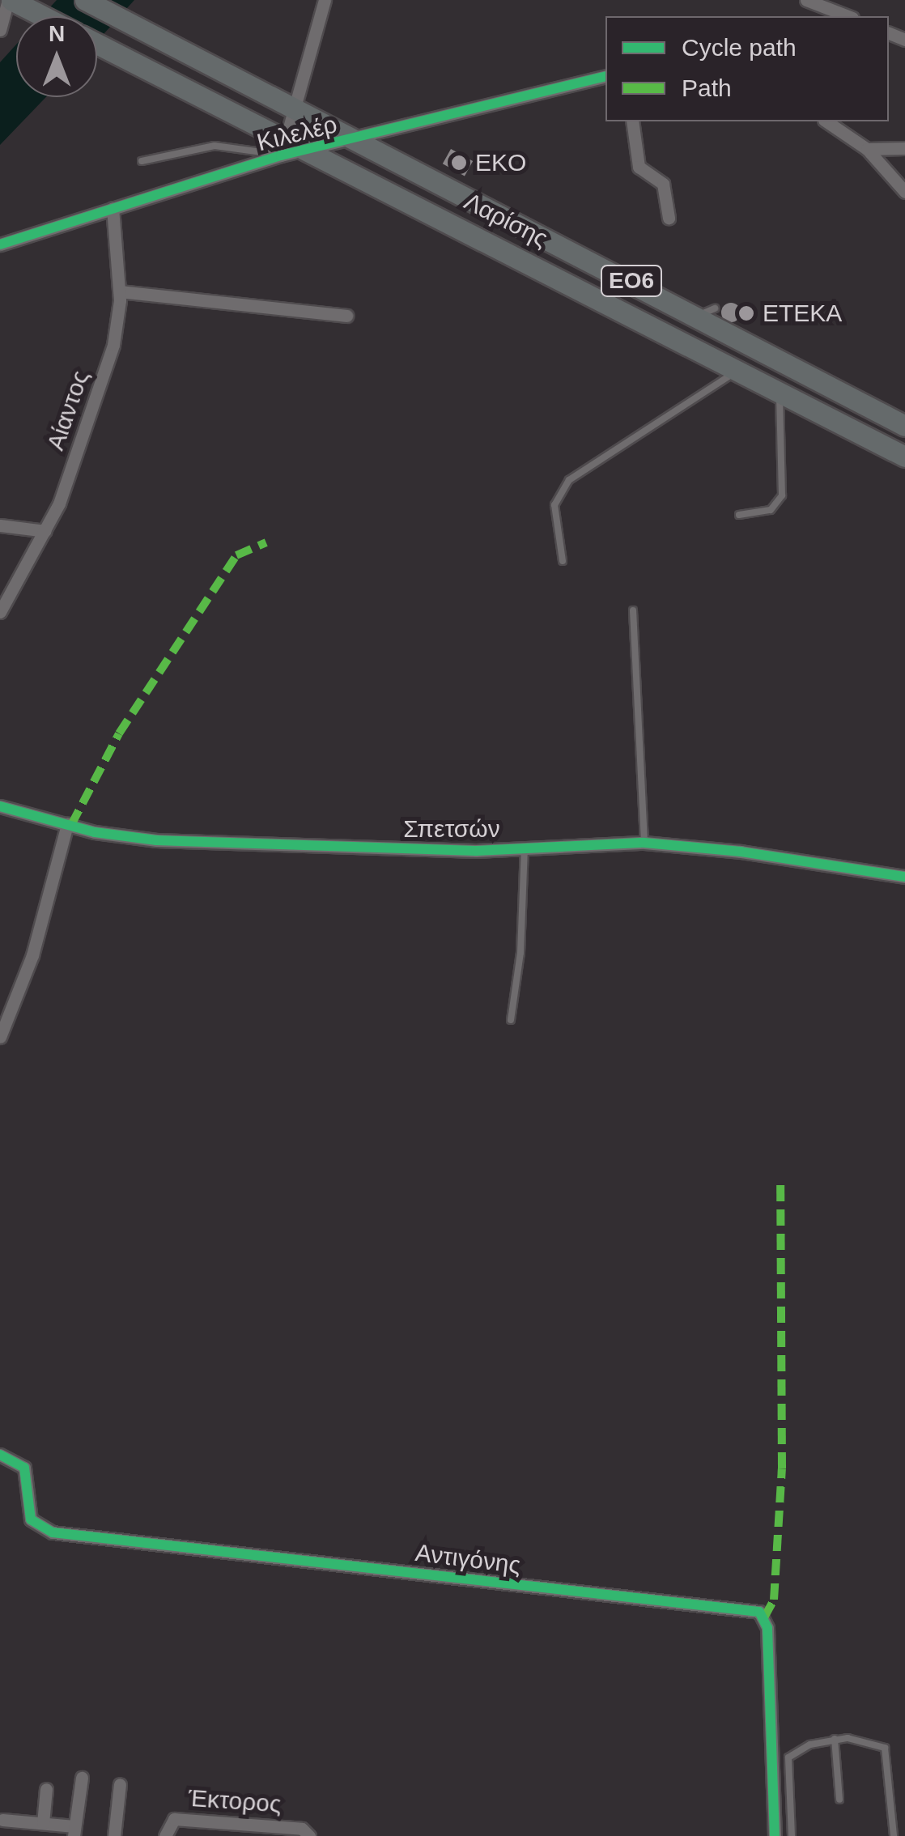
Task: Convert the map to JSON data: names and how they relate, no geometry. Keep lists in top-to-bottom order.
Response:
{
  "streets": {
    "main road": ["Λαρίσης", "ΕΟ6"],
    "street": [
      "Κιλελέρ",
      "Αίαντος",
      "Σπετσών",
      "Αντιγόνης",
      "Έκτορος"
    ]
  },
  "crossings": [
    ["Κιλελέρ", "Λαρίσης"],
    ["Κιλελέρ", "Αίαντος"]
  ],
  "places": ["EKO", "ΕΤΕΚΑ"],
  "legend": ["Cycle path", "Path"],
  "north": "top"
}
